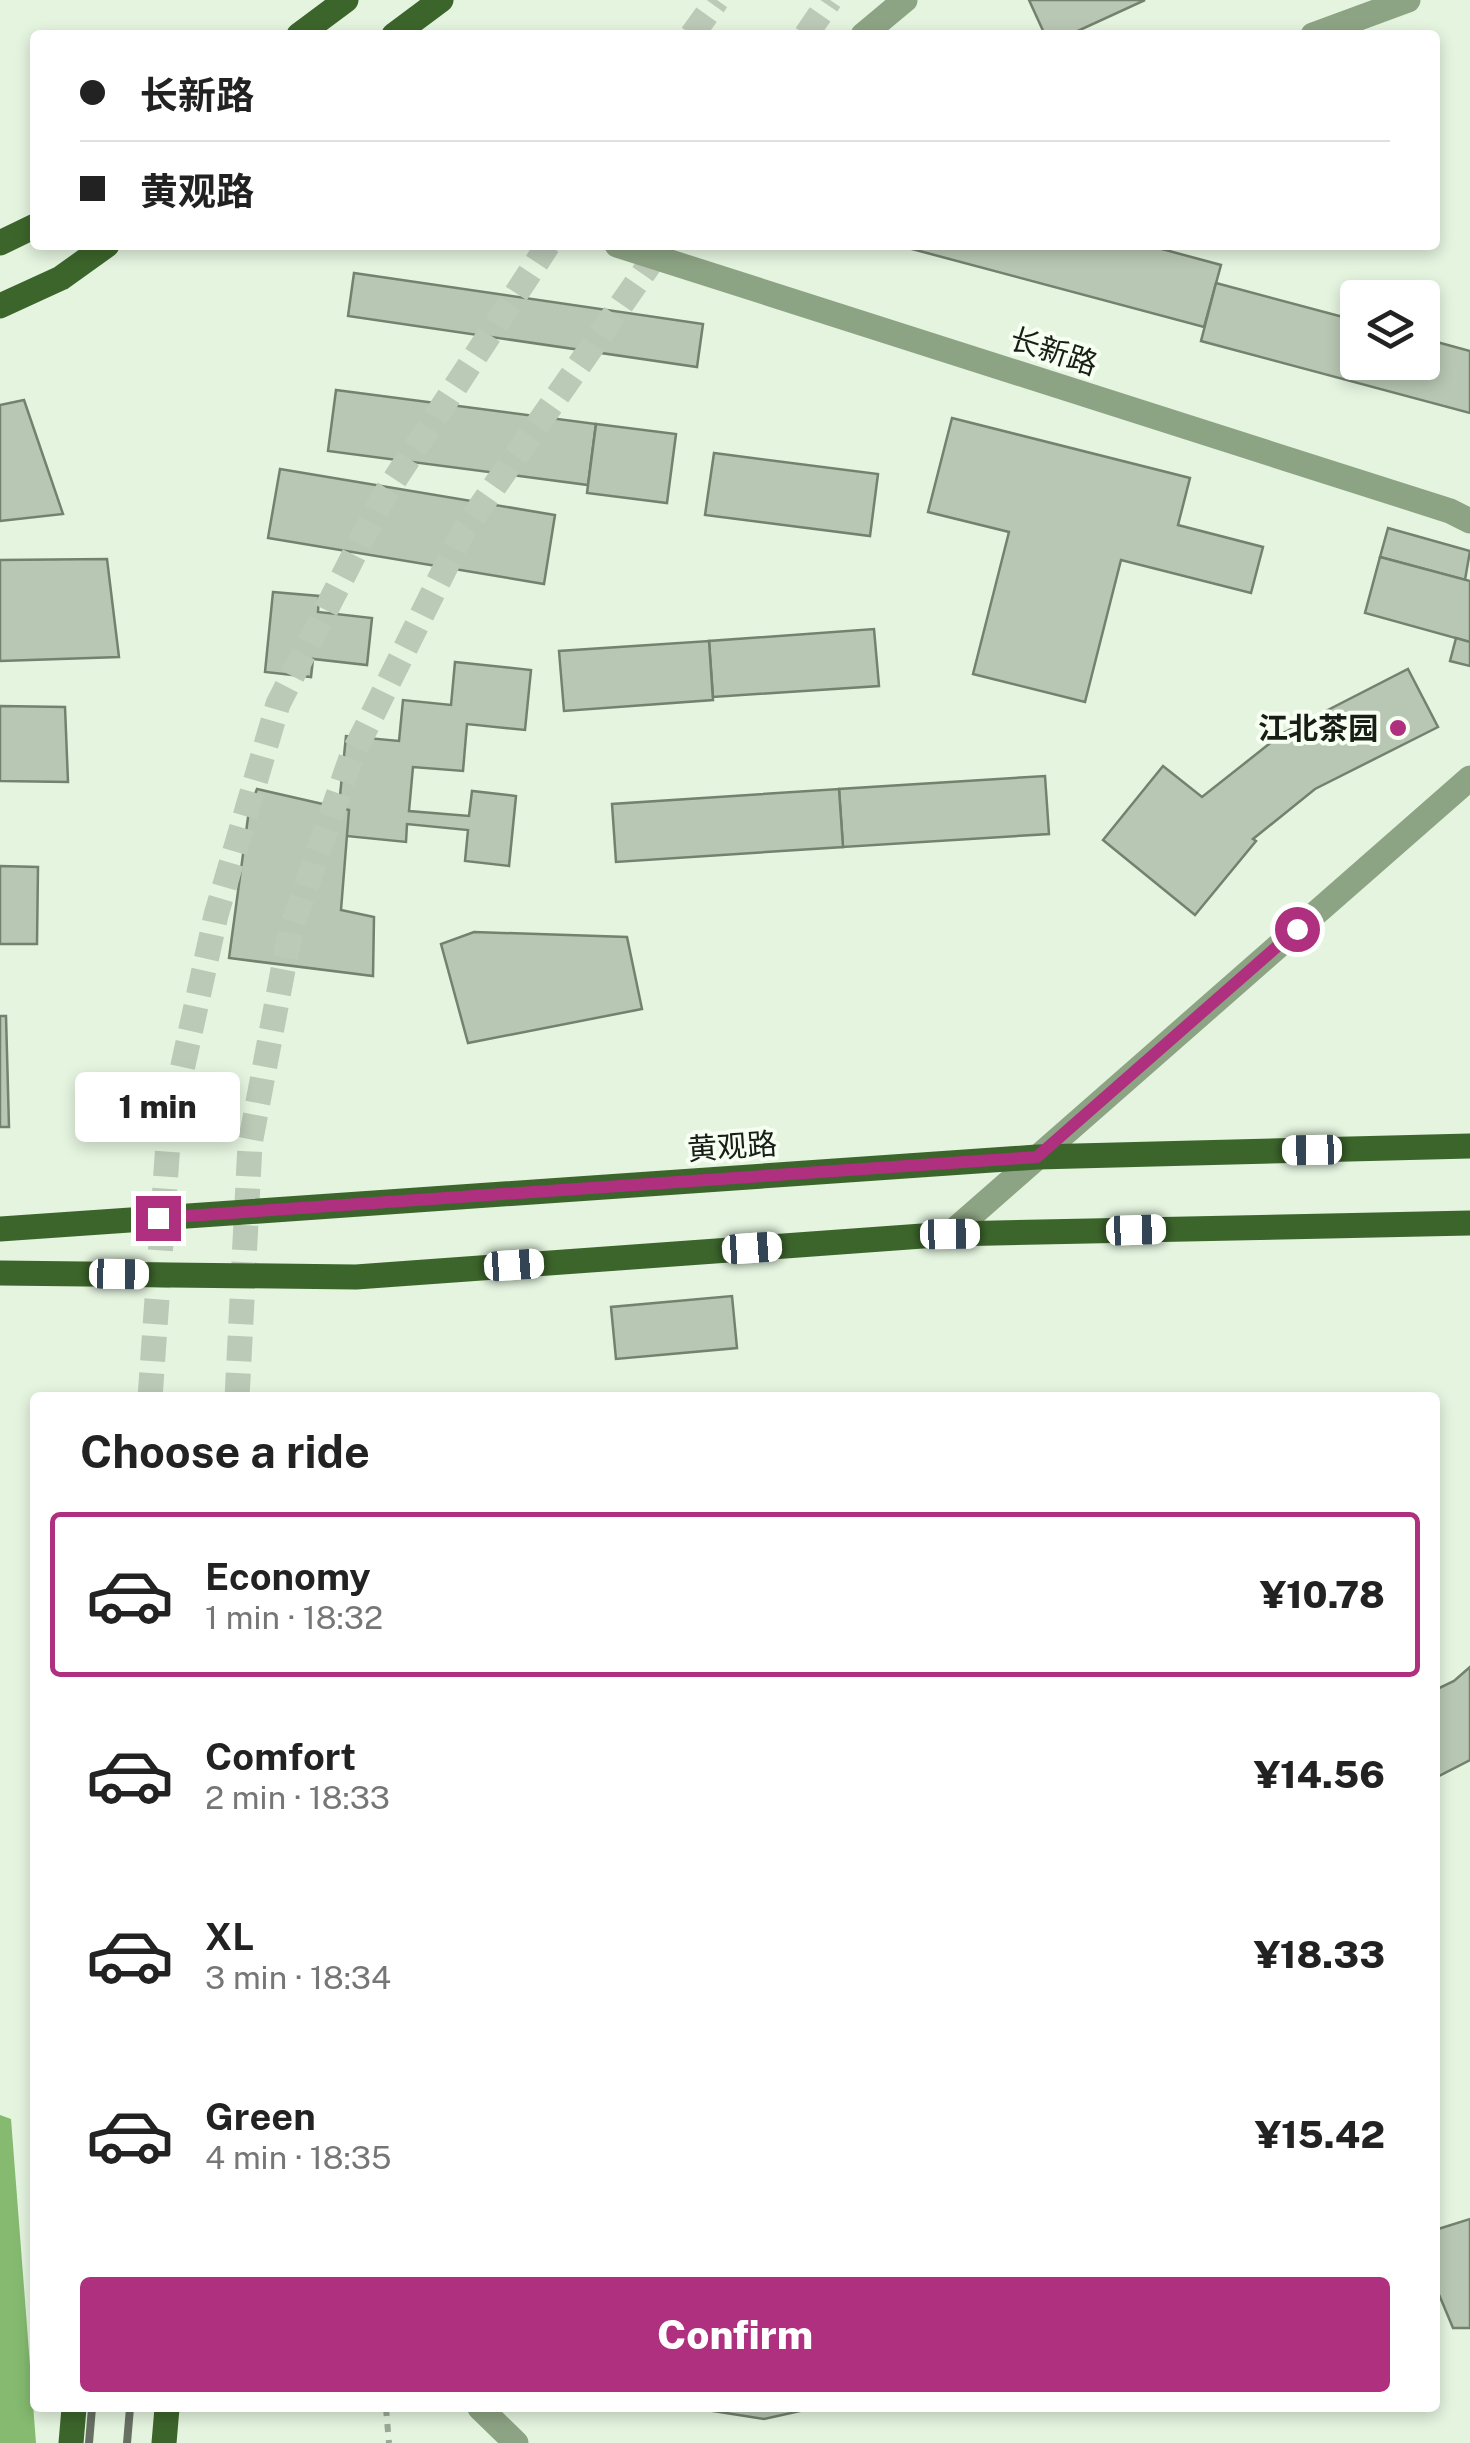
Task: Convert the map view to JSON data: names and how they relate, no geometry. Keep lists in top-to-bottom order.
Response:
{
  "streets": {
    "main road": ["黄观路"],
    "street": ["长新路"]
  },
  "places": ["江北茶园"],
  "page": {
    "banner": ["长新路", "黄观路"],
    "bubble": "1 min",
    "heading": "Choose a ride",
    "list": [
      {
        "name": "Economy",
        "note": "1 min · 18:32",
        "value": "¥10.78"
      },
      {
        "name": "Comfort",
        "note": "2 min · 18:33",
        "value": "¥14.56"
      },
      {
        "name": "XL",
        "note": "3 min · 18:34",
        "value": "¥18.33"
      },
      {
        "name": "Green",
        "note": "4 min · 18:35",
        "value": "¥15.42"
      }
    ],
    "buttons": "Confirm"
  }
}
